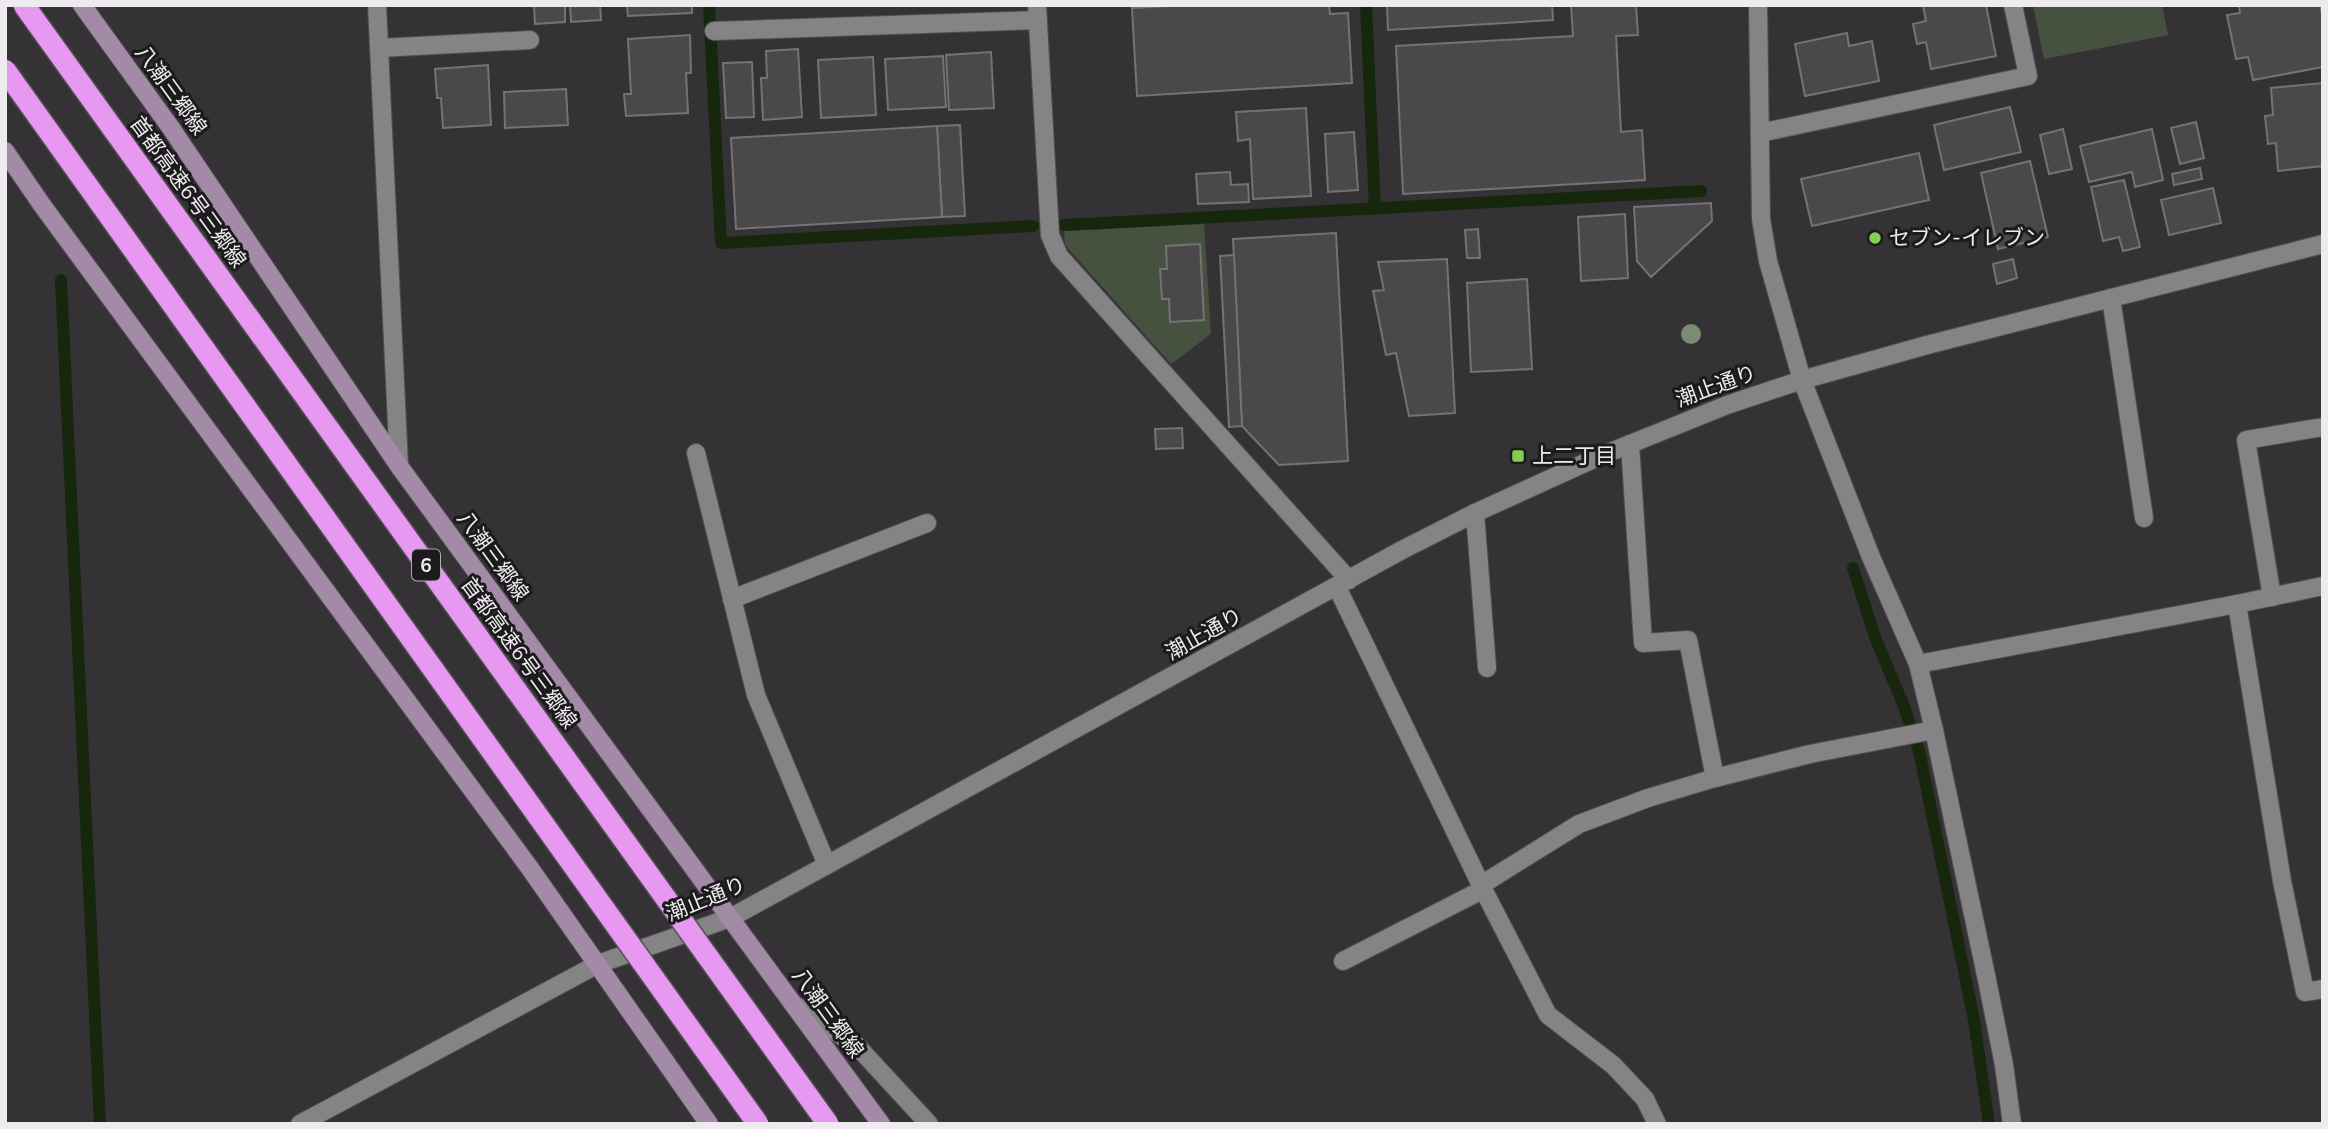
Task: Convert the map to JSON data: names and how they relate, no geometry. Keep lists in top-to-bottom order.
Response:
{
  "streets": {
    "highway": ["首都高速6号三郷線", "6"],
    "main road": ["八潮三郷線"],
    "street": ["潮止通り"]
  },
  "crossings": [
    ["八潮三郷線", "潮止通り"]
  ],
  "places": {
    "other": ["セブン-イレブン"],
    "transit": ["上二丁目"]
  }
}
